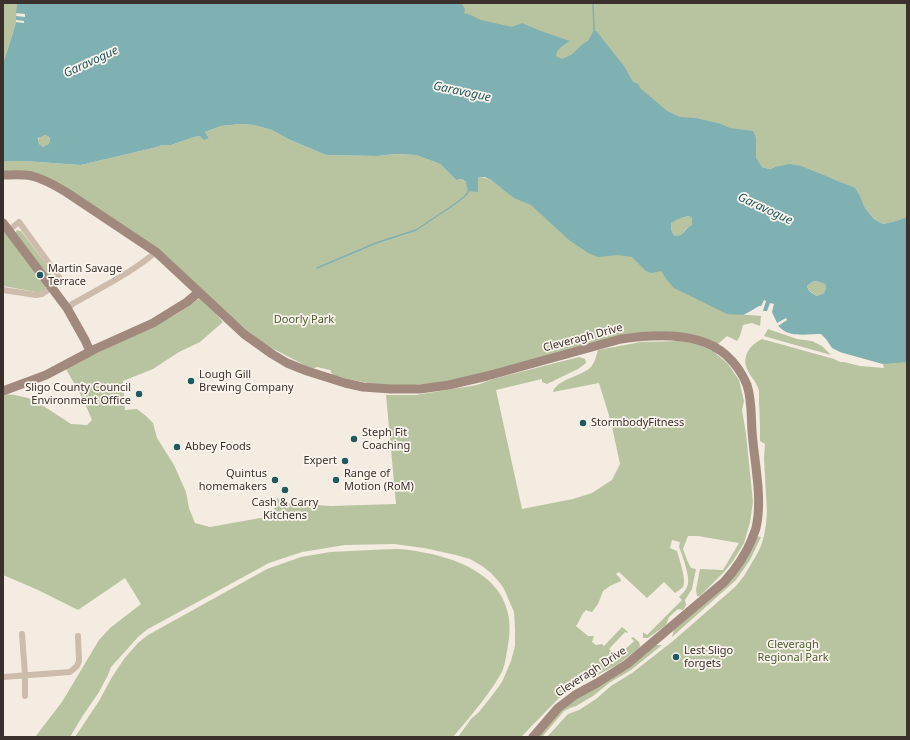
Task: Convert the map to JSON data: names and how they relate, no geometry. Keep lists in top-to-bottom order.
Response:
{
  "streets": {
    "street": ["Cleveragh Drive"]
  },
  "water": ["Garavogue"],
  "parks": ["Doorly Park", "Cleveragh Regional Park"],
  "places": [
    "Martin Savage Terrace",
    "Lough Gill Brewing Company",
    "Sligo County Council Environment Office",
    "StormbodyFitness",
    "Steph Fit Coaching",
    "Abbey Foods",
    "Expert",
    "Quintus homemakers",
    "Range of Motion (RoM)",
    "Cash & Carry Kitchens",
    "Lest Sligo forgets"
  ]
}
